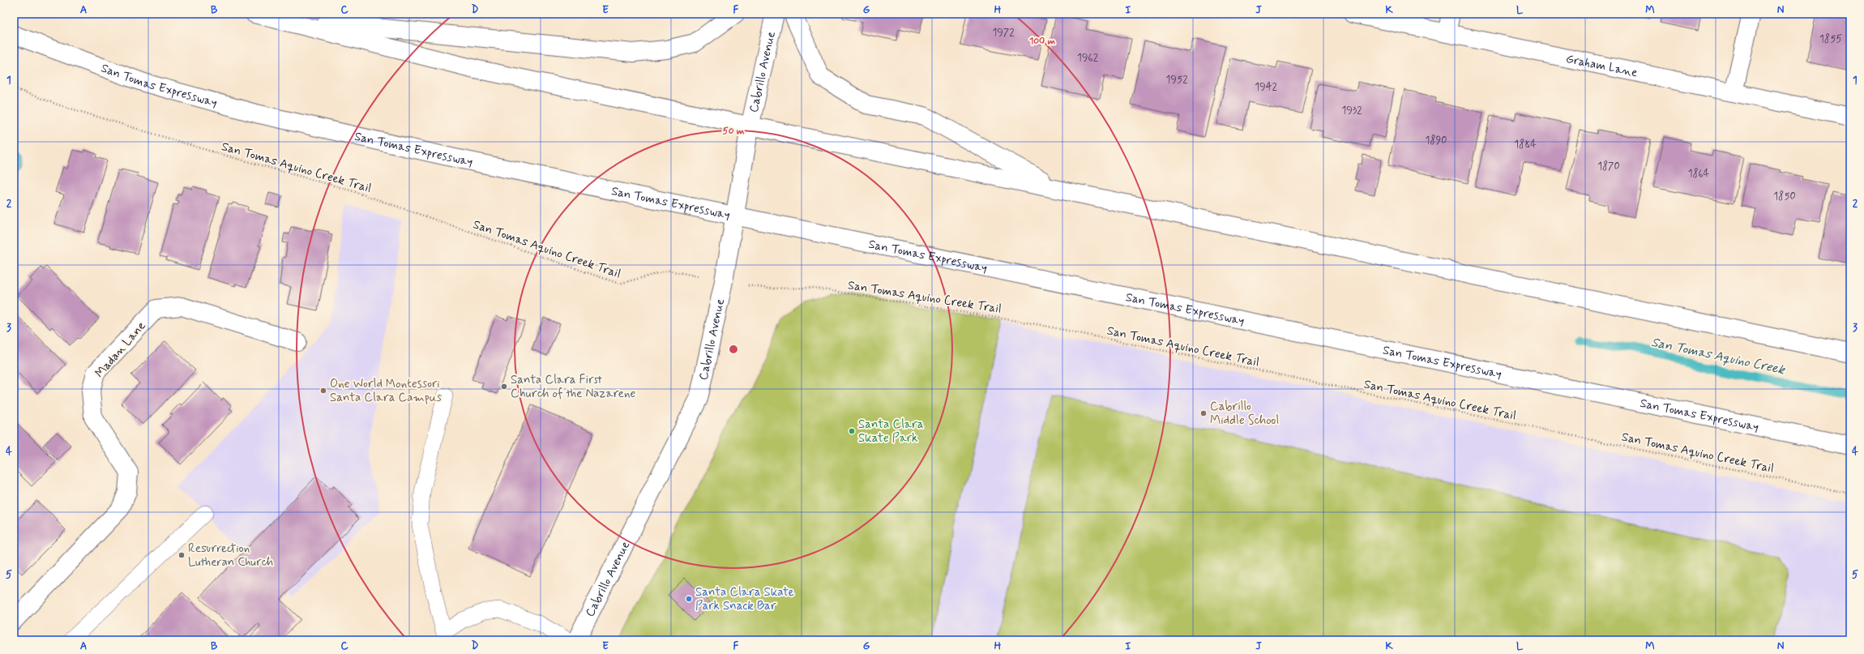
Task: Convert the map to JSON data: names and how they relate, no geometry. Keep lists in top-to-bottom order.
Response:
{
  "streets": {
    "main road": [
      "Graham Lane",
      "Cabrillo Avenue",
      "San Tomas Expressway",
      "Madan Lane"
    ],
    "path": ["San Tomas Aquino Creek Trail"]
  },
  "crossings": [
    ["Cabrillo Avenue", "San Tomas Expressway"],
    ["Cabrillo Avenue", "San Tomas Aquino Creek Trail"]
  ],
  "water": ["San Tomas Aquino Creek"],
  "places": [
    "Santa Clara First Church of the Nazarene",
    "One World Montessori Santa Clara Campus",
    "Cabrillo Middle School",
    "Santa Clara Skate Park",
    "Resurrection Lutheran Church",
    "Santa Clara Skate Park Snack Bar"
  ],
  "house_numbers": [
    "1972",
    "1855",
    "1962",
    "1952",
    "1942",
    "1932",
    "1890",
    "1884",
    "1870",
    "1864",
    "1850"
  ],
  "grid": {
    "columns": [
      "A",
      "B",
      "C",
      "D",
      "E",
      "F",
      "G",
      "H",
      "I",
      "J",
      "K",
      "L",
      "M",
      "N"
    ],
    "rows": [
      "1",
      "2",
      "3",
      "4",
      "5"
    ]
  },
  "rings": ["100 m", "50 m"]
}
